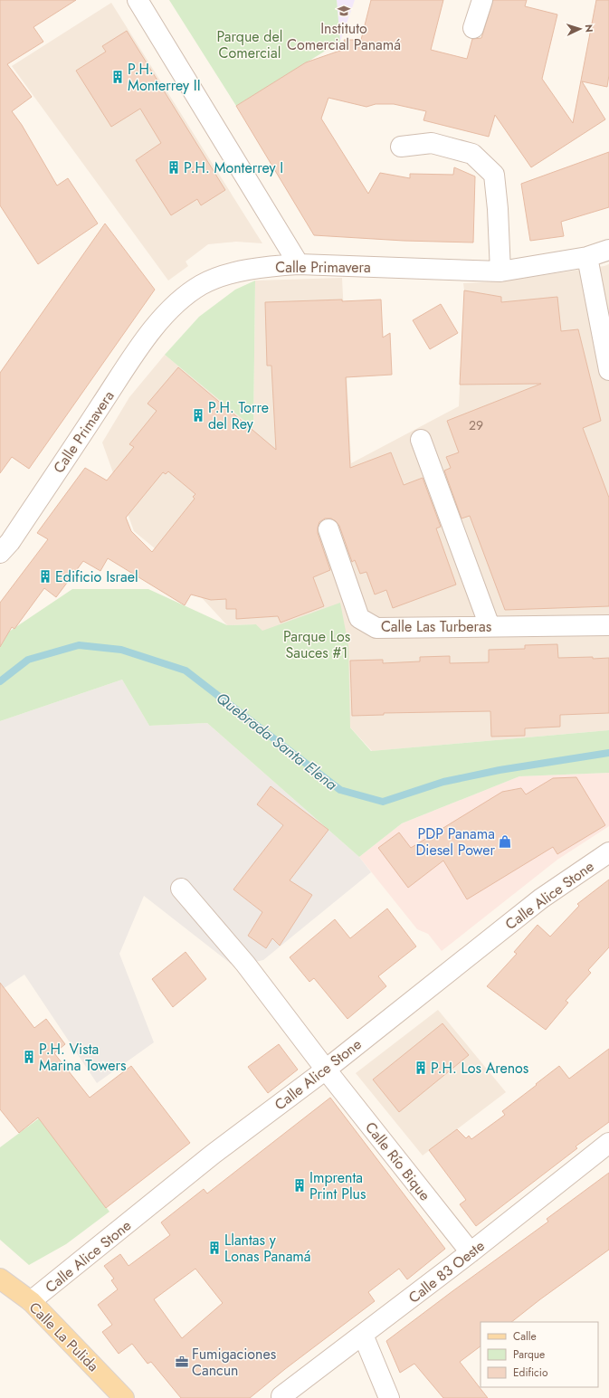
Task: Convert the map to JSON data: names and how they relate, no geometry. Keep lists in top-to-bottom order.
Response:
{
  "streets": {
    "main road": ["Calle La Pulida"],
    "street": [
      "Calle Primavera",
      "Calle Las Turberas",
      "Calle Alice Stone",
      "Calle Río Bique",
      "Calle 83 Oeste"
    ]
  },
  "crossings": [
    ["Calle Alice Stone", "Calle Río Bique"],
    ["Calle Alice Stone", "Calle La Pulida"],
    ["Calle Río Bique", "Calle 83 Oeste"]
  ],
  "water": ["Quebrada Santa Elena"],
  "parks": ["Parque del Comercial", "Parque Los Sauces #1"],
  "places": {
    "school or university": ["Instituto Comercial Panamá"],
    "building": [
      "P.H. Monterrey II",
      "P.H. Monterrey I",
      "P.H. Torre del Rey",
      "Edificio Israel",
      "P.H. Vista Marina Towers",
      "P.H. Los Arenos",
      "Imprenta Print Plus",
      "Llantas y Lonas Panamá"
    ],
    "shop": ["PDP Panama Diesel Power"],
    "office": ["Fumigaciones Cancun"]
  },
  "house_numbers": ["29"],
  "legend": ["Calle", "Parque", "Edificio"],
  "north": "right"
}
